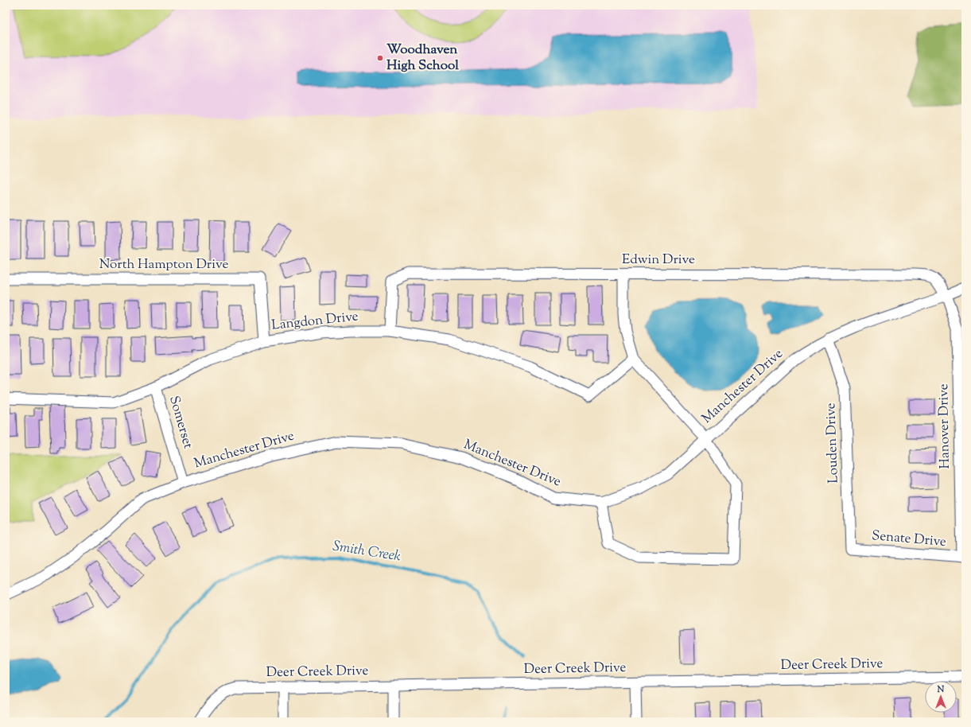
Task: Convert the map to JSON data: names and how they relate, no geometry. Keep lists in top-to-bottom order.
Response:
{
  "streets": {
    "street": [
      "Edwin Drive",
      "North Hampton Drive",
      "Langdon Drive",
      "Manchester Drive",
      "Somerset",
      "Hanover Drive",
      "Louden Drive",
      "Senate Drive",
      "Deer Creek Drive"
    ]
  },
  "crossings": [
    ["Edwin Drive", "Langdon Drive"],
    ["Edwin Drive", "Manchester Drive"],
    ["Edwin Drive", "Hanover Drive"],
    ["North Hampton Drive", "Langdon Drive"],
    ["Langdon Drive", "Somerset"],
    ["Manchester Drive", "Somerset"],
    ["Manchester Drive", "Hanover Drive"],
    ["Manchester Drive", "Louden Drive"],
    ["Hanover Drive", "Senate Drive"],
    ["Louden Drive", "Senate Drive"]
  ],
  "water": ["Smith Creek"],
  "places": ["Woodhaven High School"],
  "north": "top"
}
